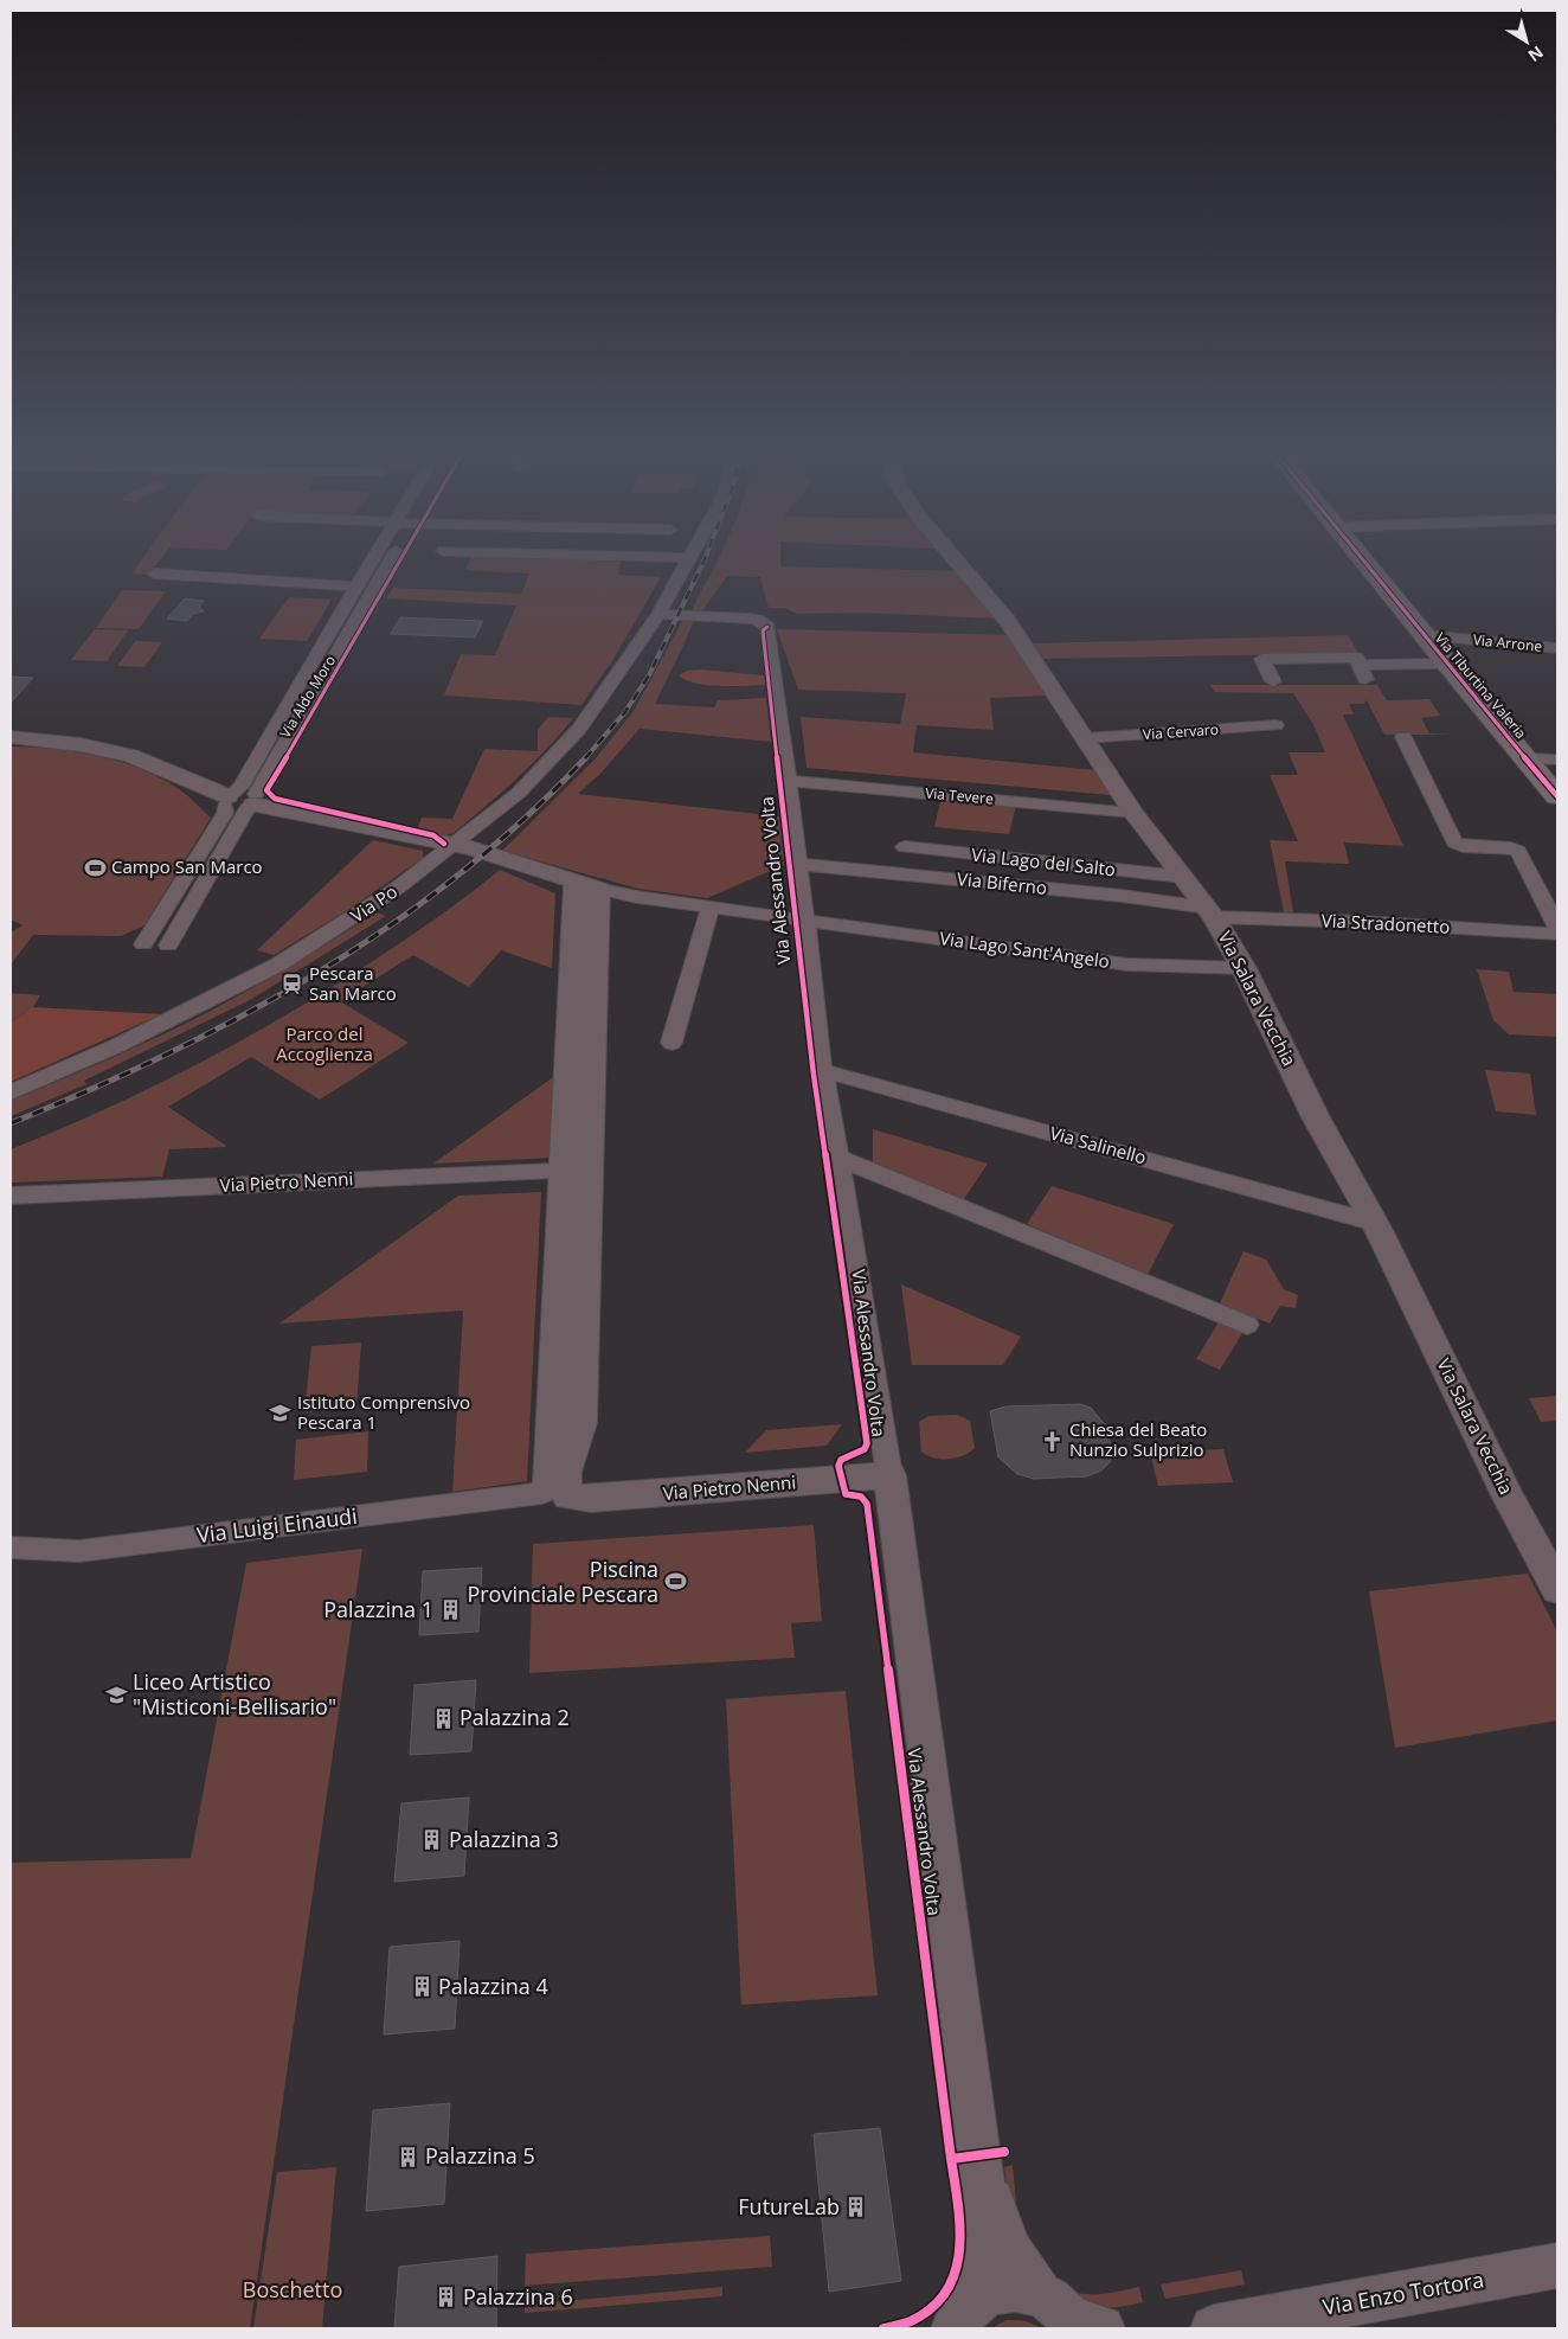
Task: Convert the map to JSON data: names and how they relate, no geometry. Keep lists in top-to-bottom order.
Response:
{
  "streets": {
    "main road": ["Via Tiburtina Valeria"],
    "street": [
      "Via Arrone",
      "Via Aldo Moro",
      "Via Cervaro",
      "Via Tevere",
      "Via Lago del Salto",
      "Via Alessandro Volta",
      "Via Biferno",
      "Via Po",
      "Via Stradonetto",
      "Via Lago Sant'Angelo",
      "Via Salara Vecchia",
      "Via Salinello",
      "Via Pietro Nenni",
      "Via Luigi Einaudi",
      "Via Enzo Tortora"
    ]
  },
  "crossings": [
    ["Via Arrone", "Via Tiburtina Valeria"],
    ["Via Cervaro", "Via Salara Vecchia"],
    ["Via Tevere", "Via Alessandro Volta"],
    ["Via Tevere", "Via Salara Vecchia"],
    ["Via Lago del Salto", "Via Salara Vecchia"],
    ["Via Alessandro Volta", "Via Biferno"],
    ["Via Alessandro Volta", "Via Po"],
    ["Via Alessandro Volta", "Via Lago Sant'Angelo"],
    ["Via Alessandro Volta", "Via Salinello"],
    ["Via Alessandro Volta", "Via Pietro Nenni"],
    ["Via Biferno", "Via Stradonetto"],
    ["Via Biferno", "Via Salara Vecchia"],
    ["Via Stradonetto", "Via Salara Vecchia"],
    ["Via Lago Sant'Angelo", "Via Salara Vecchia"],
    ["Via Salara Vecchia", "Via Salinello"],
    ["Via Pietro Nenni", "Via Luigi Einaudi"]
  ],
  "parks": ["Parco del Accoglienza", "Boschetto"],
  "places": {
    "sports": ["Campo San Marco", "Piscina Provinciale Pescara"],
    "station": ["Pescara San Marco"],
    "school or university": ["Istituto Comprensivo Pescara 1", "Liceo Artistico \"Misticoni-Bellisario\""],
    "church": ["Chiesa del Beato Nunzio Sulprizio"],
    "building": [
      "Palazzina 1",
      "Palazzina 2",
      "Palazzina 3",
      "Palazzina 4",
      "Palazzina 5",
      "FutureLab",
      "Palazzina 6"
    ]
  },
  "north": "bottom right"
}
